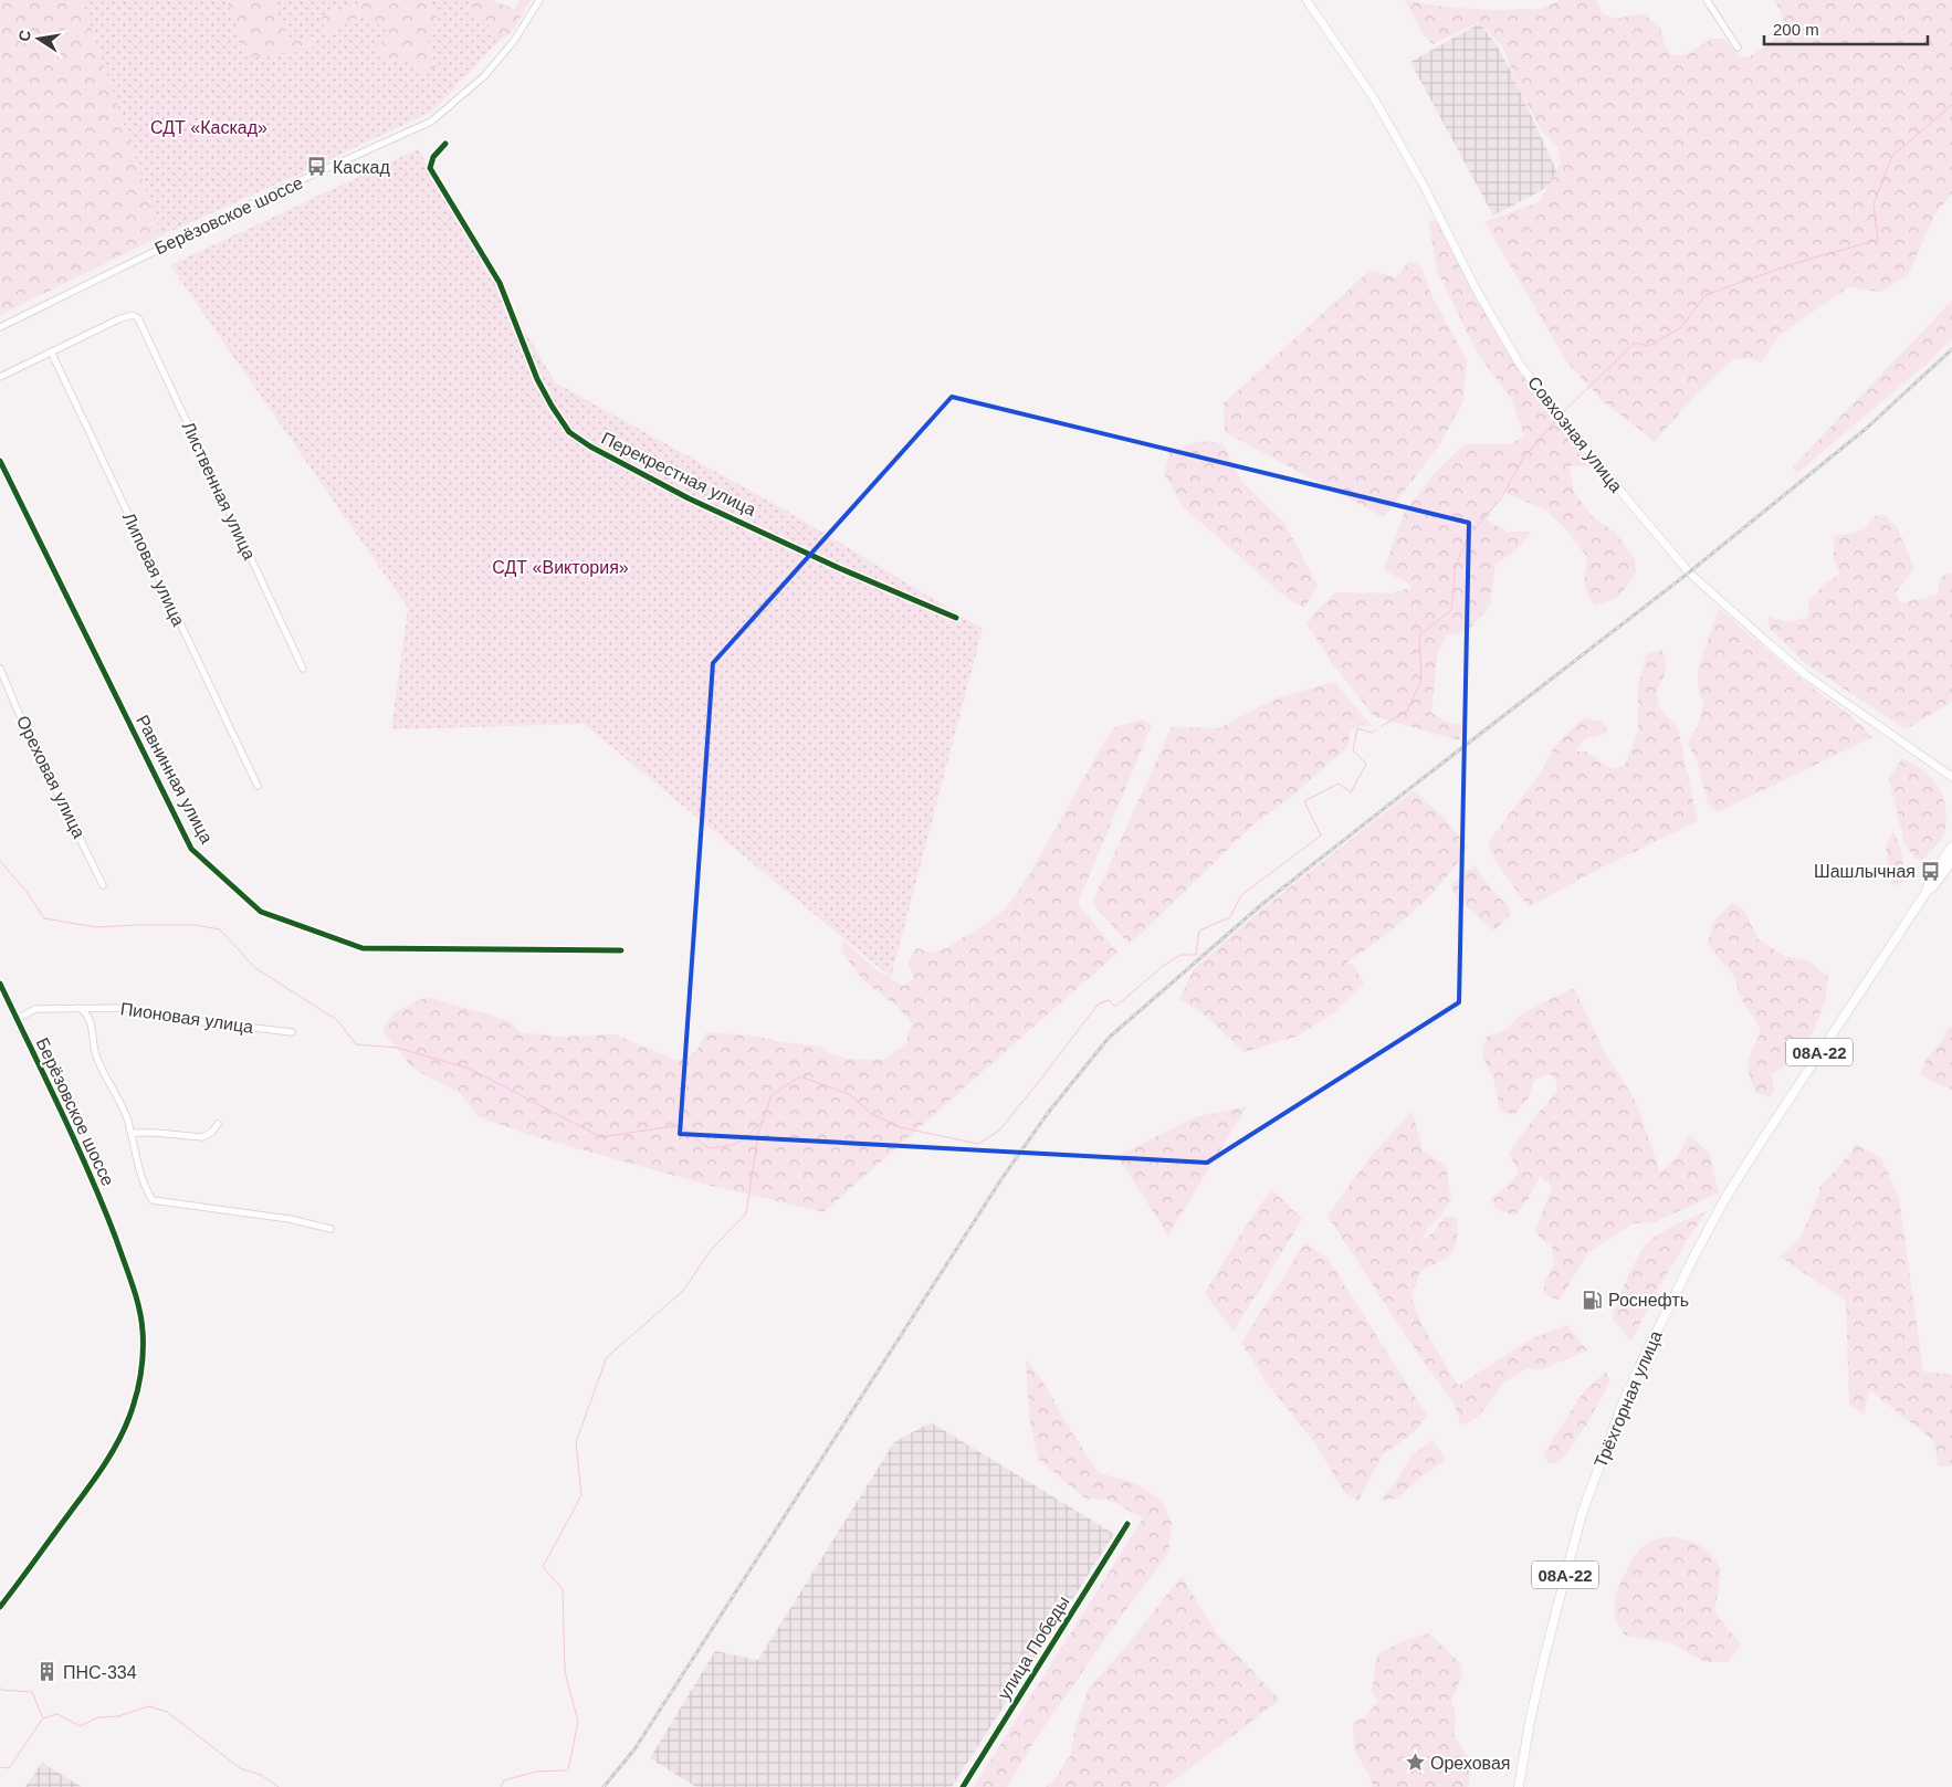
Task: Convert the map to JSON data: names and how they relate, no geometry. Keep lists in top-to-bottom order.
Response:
{
  "streets": {
    "highway": ["08А-22", "Трёхгорная улица"],
    "main road": ["Совхозная улица"],
    "street": [
      "Берёзовское шоссе",
      "Перекрестная улица",
      "Лиственная улица",
      "Липовая улица",
      "Ореховая улица",
      "Равнинная улица",
      "Пионовая улица",
      "улица Победы"
    ]
  },
  "crossings": [
    ["Берёзовское шоссе", "Пионовая улица"],
    ["Лиственная улица", "Липовая улица"],
    ["08А-22", "Трёхгорная улица"]
  ],
  "parks": ["СДТ «Каскад»", "СДТ «Виктория»"],
  "places": {
    "bus stop": ["Каскад", "Шашлычная"],
    "fuel station": ["Роснефть"],
    "building": ["ПНС-334"],
    "place": ["Ореховая"]
  },
  "scale_bar": "200 m",
  "north": "left"
}
